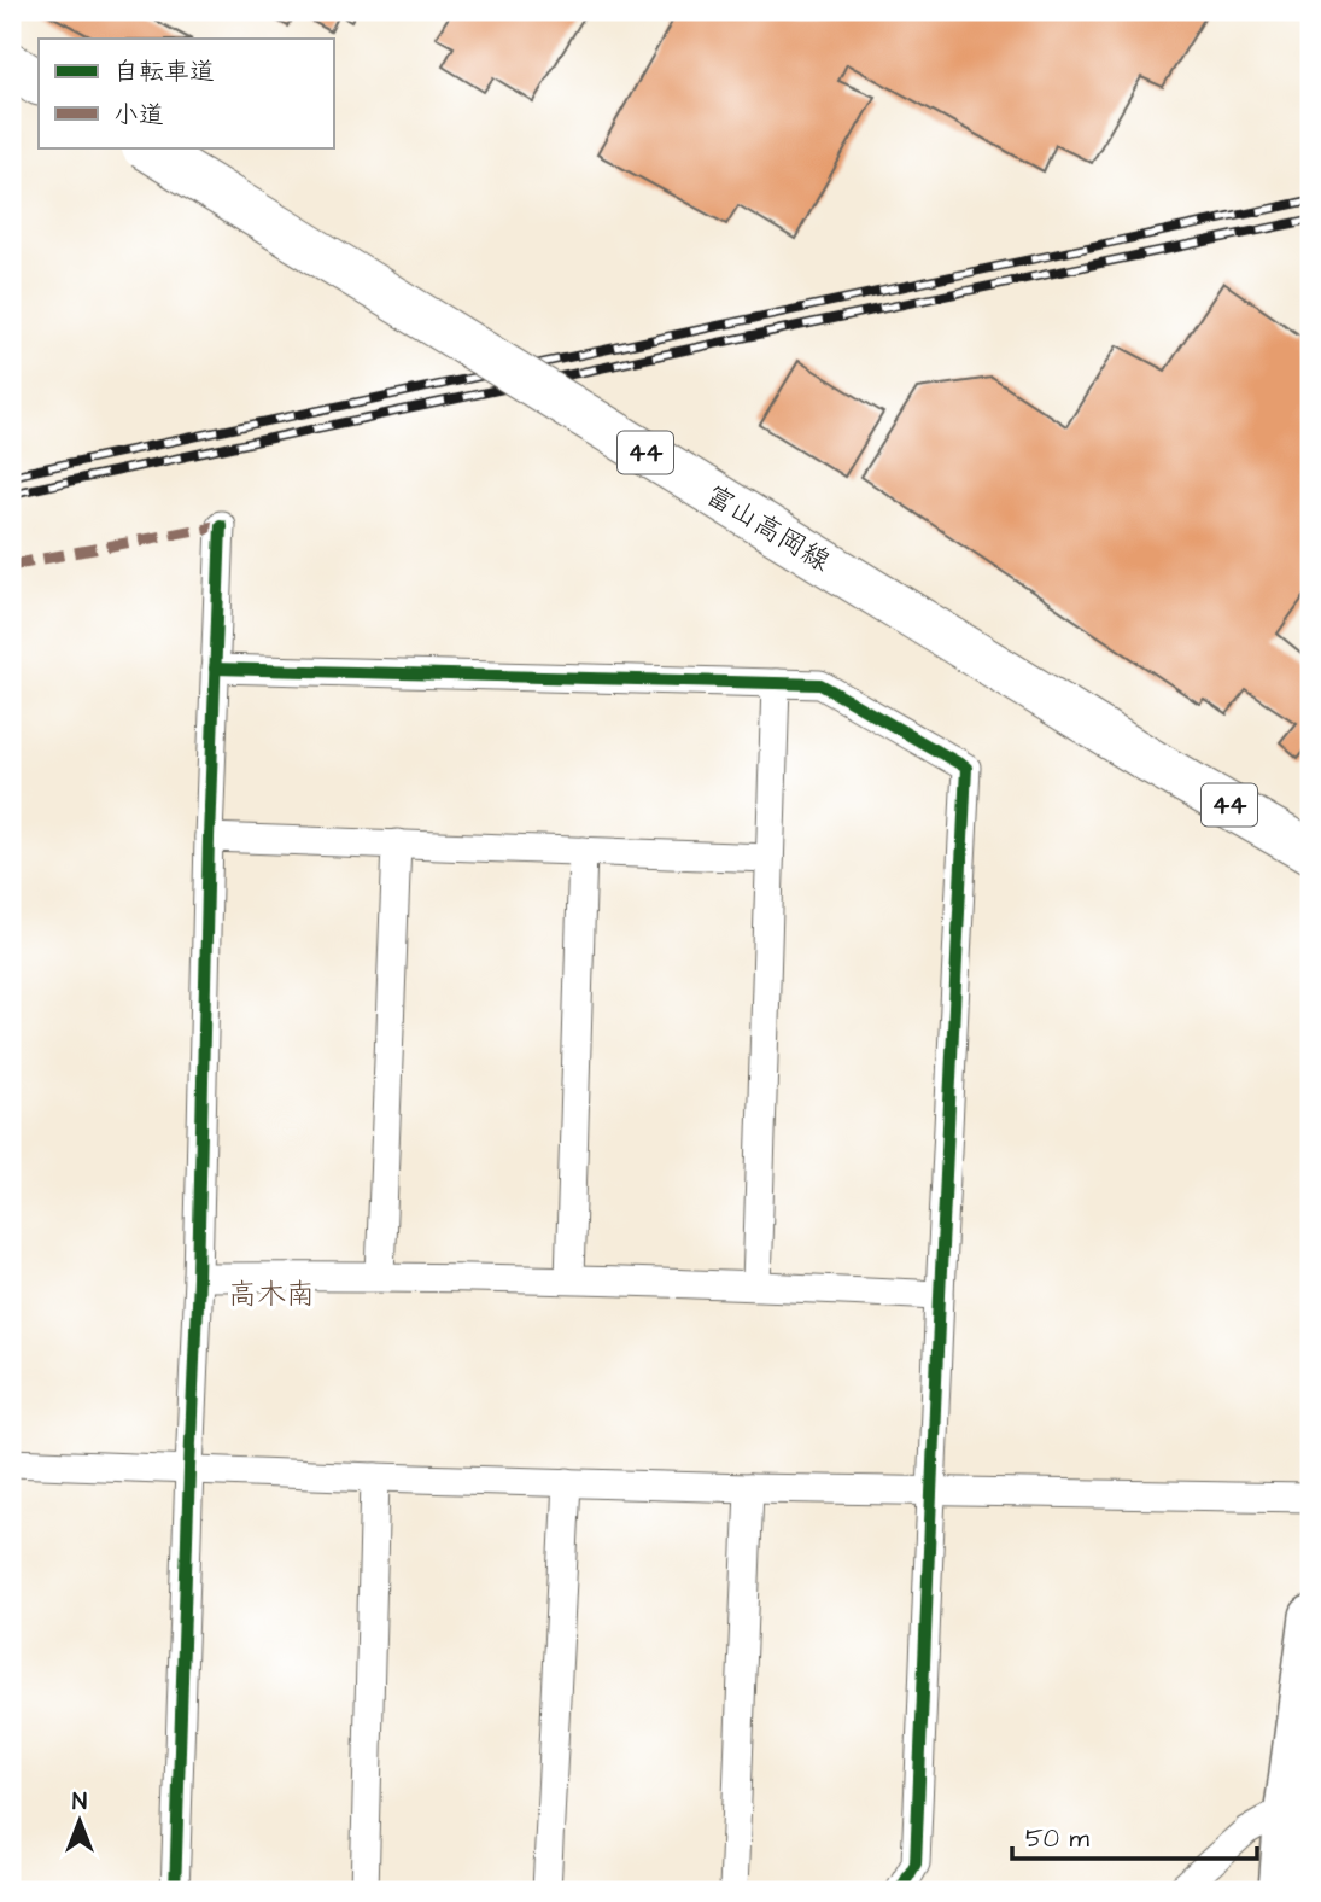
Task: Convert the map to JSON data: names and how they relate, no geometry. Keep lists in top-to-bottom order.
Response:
{
  "streets": {
    "main road": ["44", "富山高岡線"]
  },
  "districts": ["高木南"],
  "legend": ["自転車道", "小道"],
  "scale_bar": "50 m",
  "north": "top"
}
